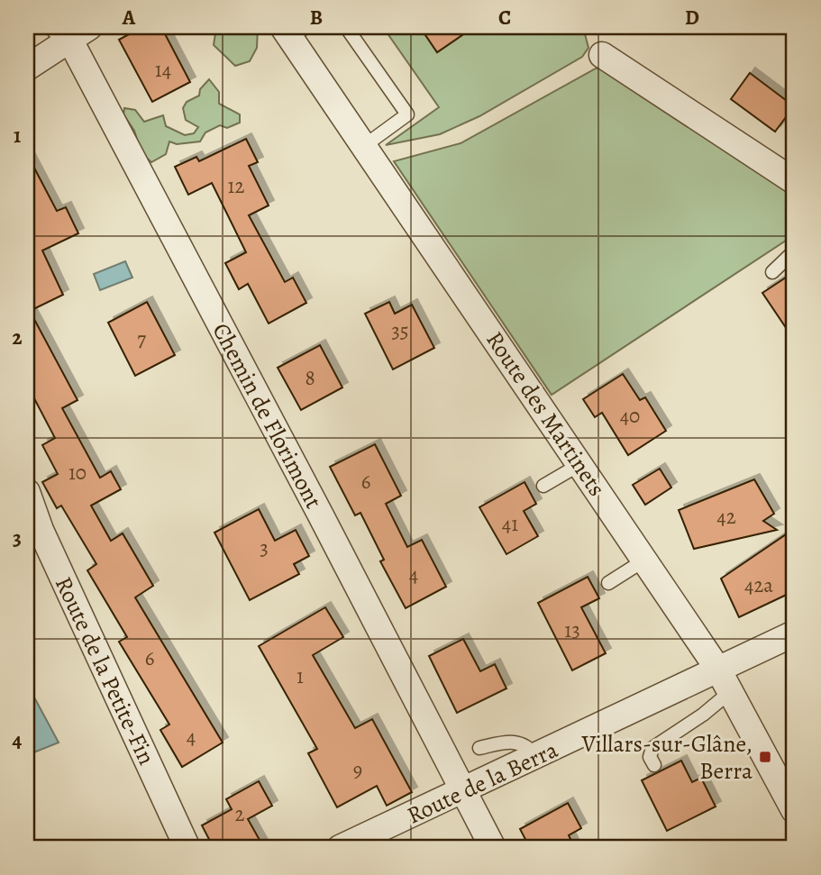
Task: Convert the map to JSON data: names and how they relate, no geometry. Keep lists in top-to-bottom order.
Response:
{
  "streets": {
    "street": [
      "Route des Martinets",
      "Chemin de Florimont",
      "Route de la Petite-Fin",
      "Route de la Berra"
    ]
  },
  "crossings": [
    ["Route des Martinets", "Route de la Berra"],
    ["Chemin de Florimont", "Route de la Berra"]
  ],
  "places": {
    "transit": ["Villars-sur-Glâne, Berra"]
  },
  "house_numbers": [
    "14",
    "12",
    "35",
    "7",
    "8",
    "40",
    "10",
    "6",
    "42",
    "41",
    "3",
    "4",
    "42a",
    "13",
    "6",
    "1",
    "4",
    "9",
    "2"
  ],
  "grid": {
    "columns": [
      "A",
      "B",
      "C",
      "D"
    ],
    "rows": [
      "1",
      "2",
      "3",
      "4"
    ]
  }
}
